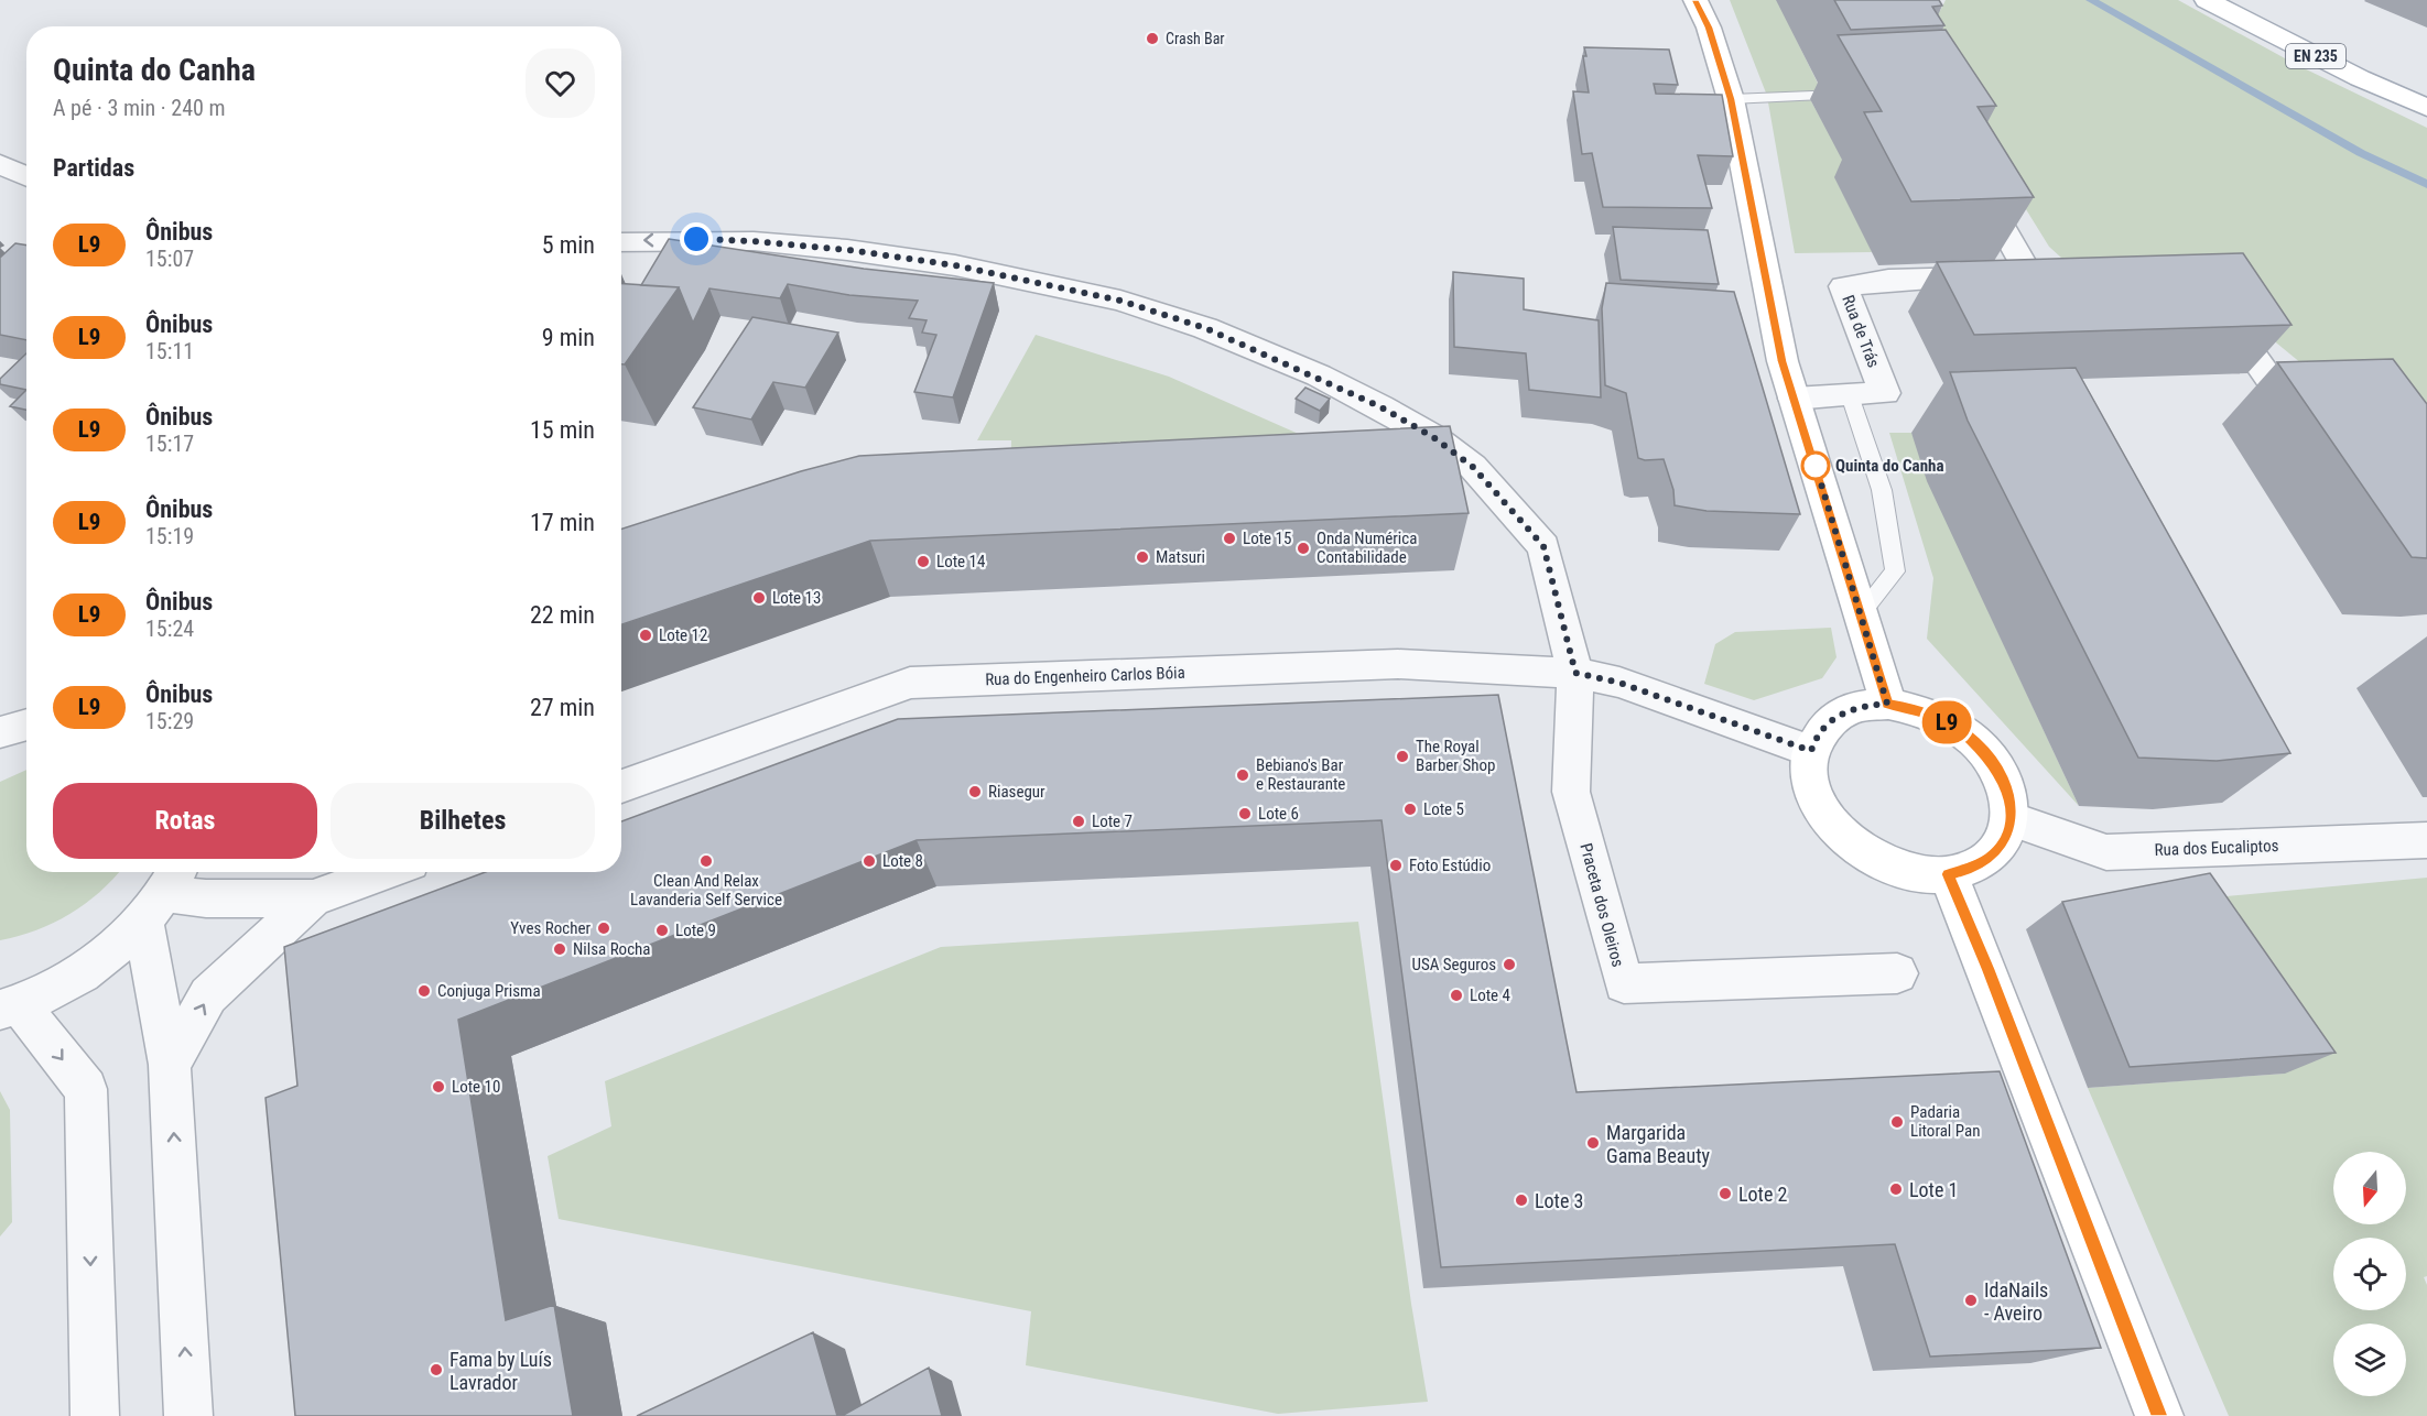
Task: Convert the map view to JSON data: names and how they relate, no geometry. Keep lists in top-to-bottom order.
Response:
{
  "streets": {
    "main road": ["EN 235"],
    "street": [
      "Rua de Trás",
      "Rua do Engenheiro Carlos Bóia",
      "Rua dos Eucaliptos",
      "Praceta dos Oleiros"
    ]
  },
  "crossings": [
    ["Rua do Engenheiro Carlos Bóia", "Rua dos Eucaliptos"],
    ["Rua do Engenheiro Carlos Bóia", "Praceta dos Oleiros"]
  ],
  "places": [
    "Crash Bar",
    "Quinta do Canha",
    "Lote 15",
    "Onda Numérica Contabilidade",
    "Matsuri",
    "Lote 14",
    "Lote 13",
    "Lote 12",
    "The Royal Barber Shop",
    "Bebiano's Bar e Restaurante",
    "Riasegur",
    "Lote 5",
    "Lote 6",
    "Lote 7",
    "Clean And Relax Lavanderia Self Service",
    "Lote 8",
    "Foto Estúdio",
    "Yves Rocher",
    "Lote 9",
    "Nilsa Rocha",
    "USA Seguros",
    "Conjuga Prisma",
    "Lote 4",
    "Lote 10",
    "Padaria Litoral Pan",
    "Margarida Gama Beauty",
    "Lote 1",
    "Lote 2",
    "Lote 3",
    "IdaNails - Aveiro",
    "Fama by Luís Lavrador"
  ],
  "lines": ["bus line L9"],
  "north": "bottom",
  "page": {
    "on_map": "L9",
    "heading": [
      ["Quinta do Canha", "A pé · 3 min · 240 m"],
      "Partidas"
    ],
    "list": [
      {
        "mark": "L9",
        "name": "Ônibus",
        "note": "15:07",
        "value": "5 min"
      },
      {
        "mark": "L9",
        "name": "Ônibus",
        "note": "15:11",
        "value": "9 min"
      },
      {
        "mark": "L9",
        "name": "Ônibus",
        "note": "15:17",
        "value": "15 min"
      },
      {
        "mark": "L9",
        "name": "Ônibus",
        "note": "15:19",
        "value": "17 min"
      },
      {
        "mark": "L9",
        "name": "Ônibus",
        "note": "15:24",
        "value": "22 min"
      },
      {
        "mark": "L9",
        "name": "Ônibus",
        "note": "15:29",
        "value": "27 min"
      }
    ],
    "buttons": ["Rotas", "Bilhetes"]
  }
}
